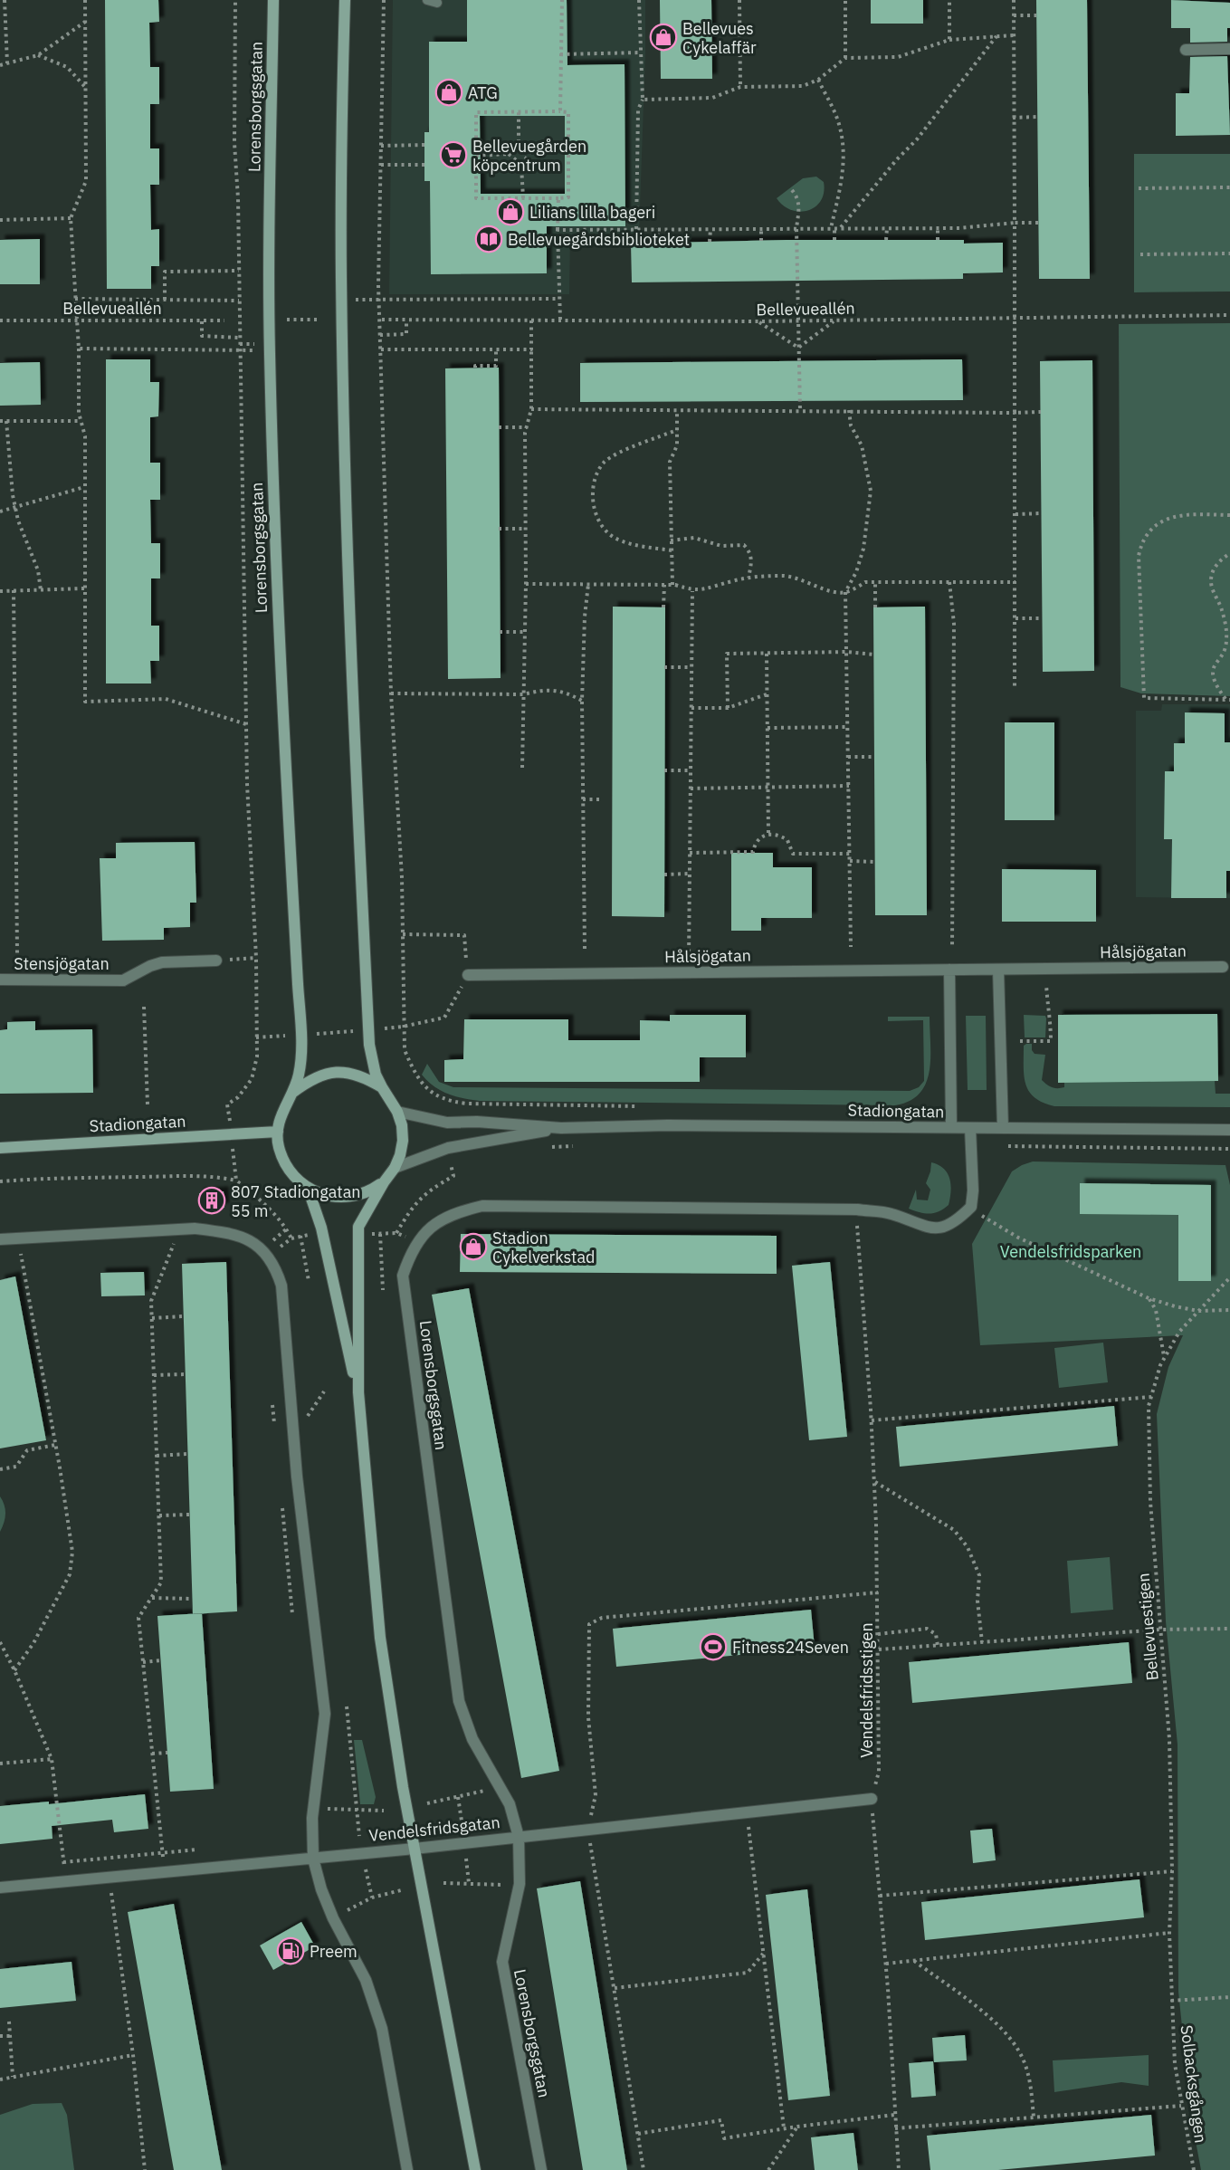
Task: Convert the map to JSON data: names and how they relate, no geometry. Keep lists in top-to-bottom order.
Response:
{
  "streets": {
    "main road": ["Lorensborgsgatan", "Stadiongatan"],
    "street": ["Hålsjögatan", "Stensjögatan", "Vendelsfridsgatan"],
    "path": [
      "Bellevueallén",
      "Bellevuestigen",
      "Vendelsfridsstigen",
      "Solbacksgången"
    ]
  },
  "crossings": [
    ["Lorensborgsgatan", "Stadiongatan"],
    ["Lorensborgsgatan", "Vendelsfridsstigen"],
    ["Lorensborgsgatan", "Vendelsfridsgatan"],
    ["Bellevuestigen", "Solbacksgången"],
    ["Vendelsfridsstigen", "Vendelsfridsgatan"]
  ],
  "parks": ["Vendelsfridsparken"],
  "places": {
    "shop": [
      "Bellevues Cykelaffär",
      "ATG",
      "Lilians lilla bageri",
      "Stadion Cykelverkstad"
    ],
    "supermarket": ["Bellevuegården köpcentrum"],
    "library": ["Bellevuegårdsbiblioteket"],
    "building": ["807 Stadiongatan 55 m"],
    "sports": ["Fitness24Seven"],
    "fuel station": ["Preem"]
  }
}
